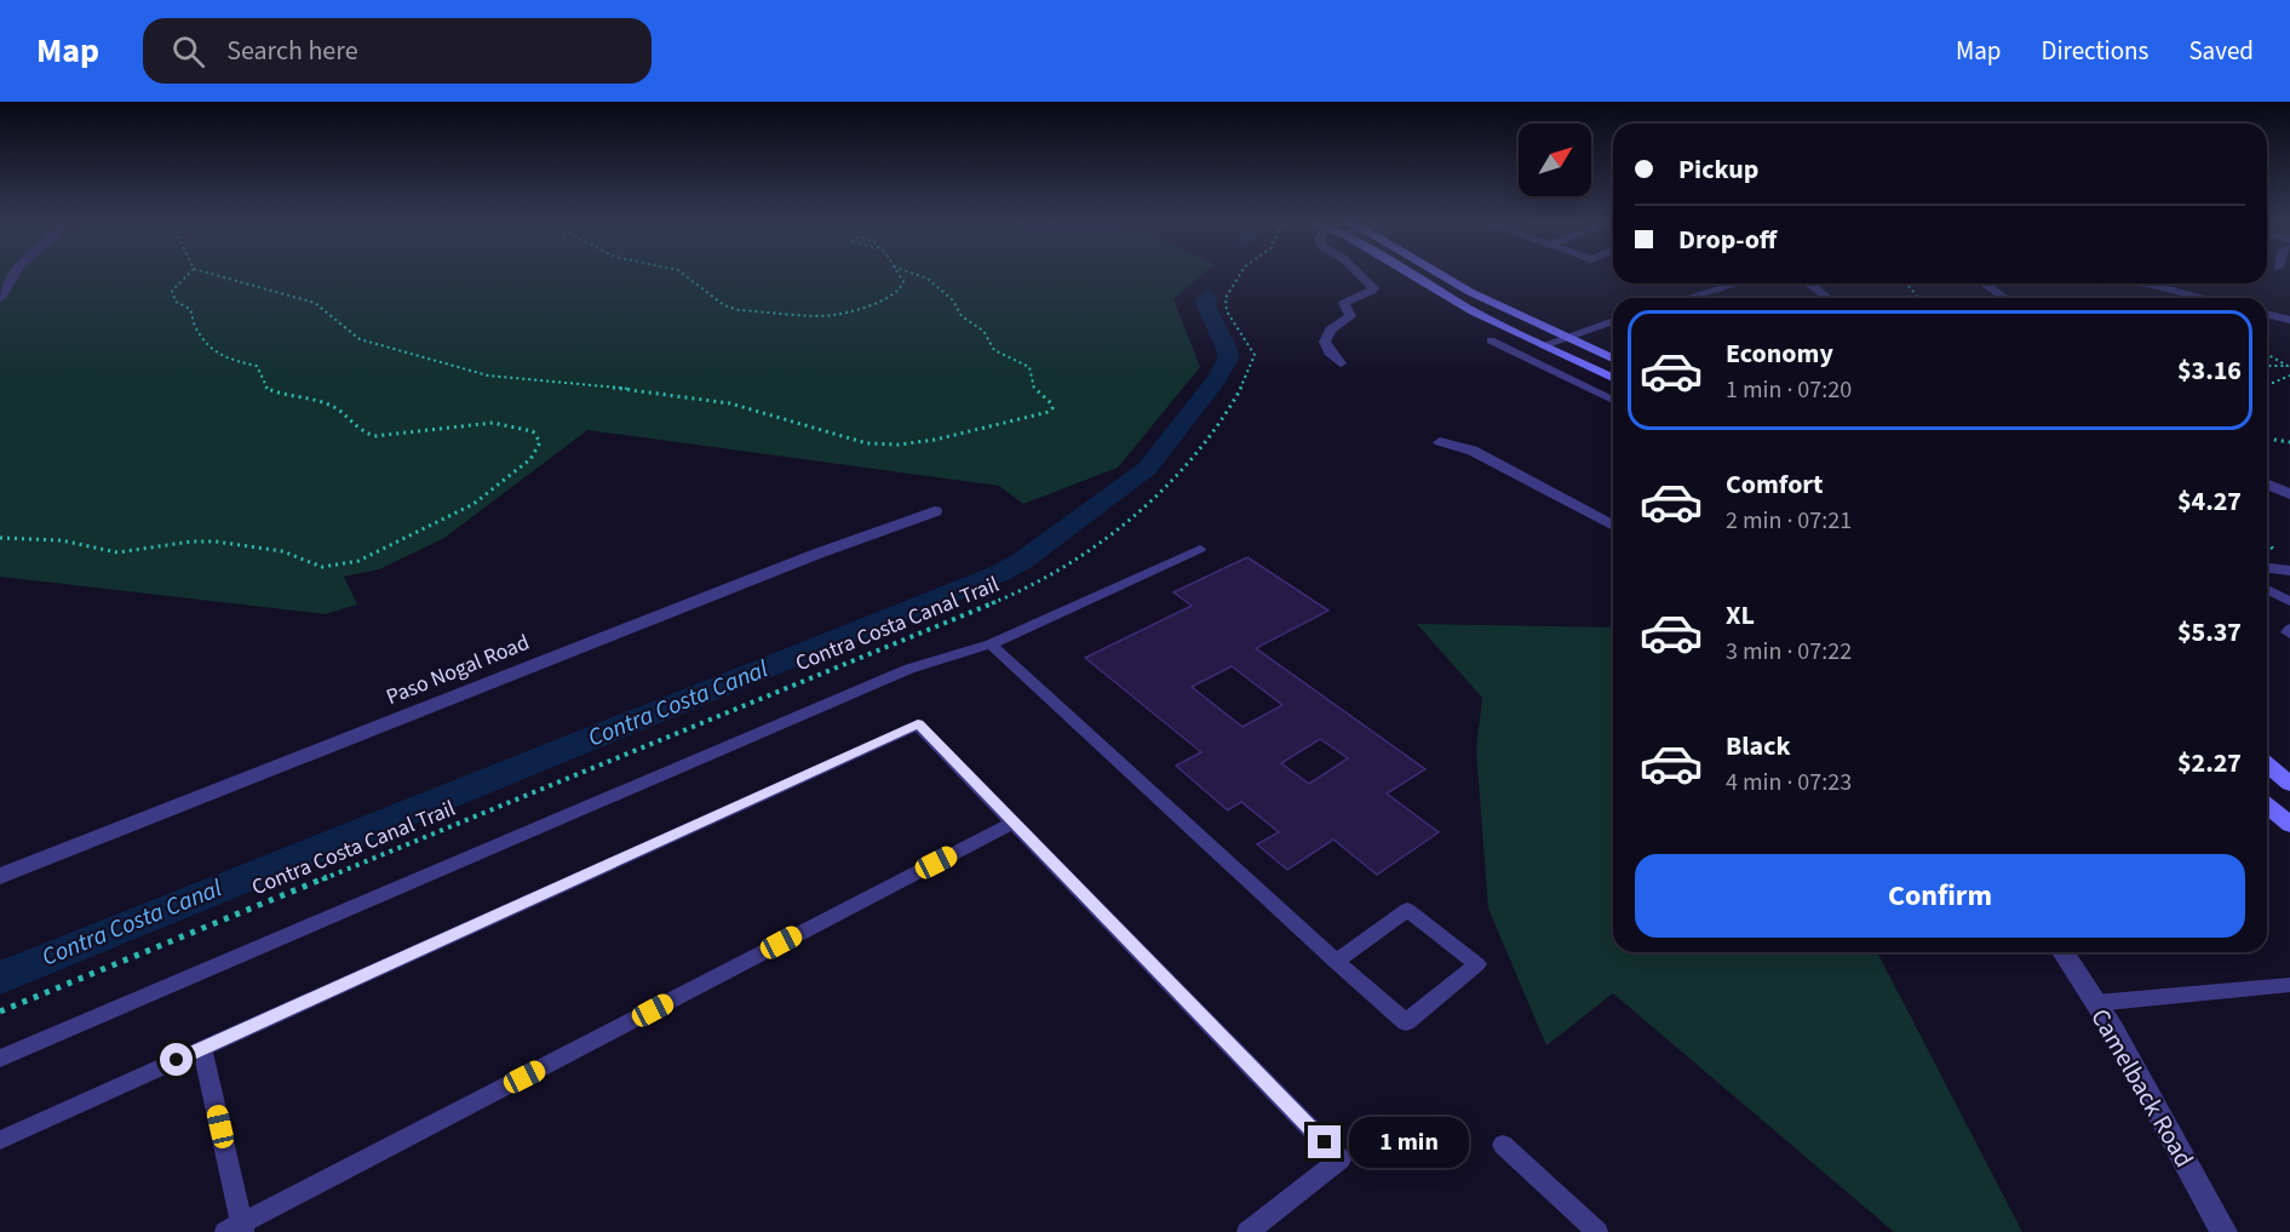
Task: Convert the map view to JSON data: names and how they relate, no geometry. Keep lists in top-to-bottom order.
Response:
{
  "streets": {
    "street": ["Paso Nogal Road", "Camelback Road"],
    "path": ["Contra Costa Canal Trail"]
  },
  "water": ["Contra Costa Canal"],
  "north": "top right",
  "page": {
    "header": "Map",
    "search": "Search here",
    "nav": ["Map", "Directions", "Saved"],
    "banner": ["Pickup", "Drop-off"],
    "list": [
      {
        "name": "Economy",
        "note": "1 min · 07:20",
        "value": "$3.16"
      },
      {
        "name": "Comfort",
        "note": "2 min · 07:21",
        "value": "$4.27"
      },
      {
        "name": "XL",
        "note": "3 min · 07:22",
        "value": "$5.37"
      },
      {
        "name": "Black",
        "note": "4 min · 07:23",
        "value": "$2.27"
      }
    ],
    "buttons": "Confirm",
    "bubble": "1 min"
  }
}
